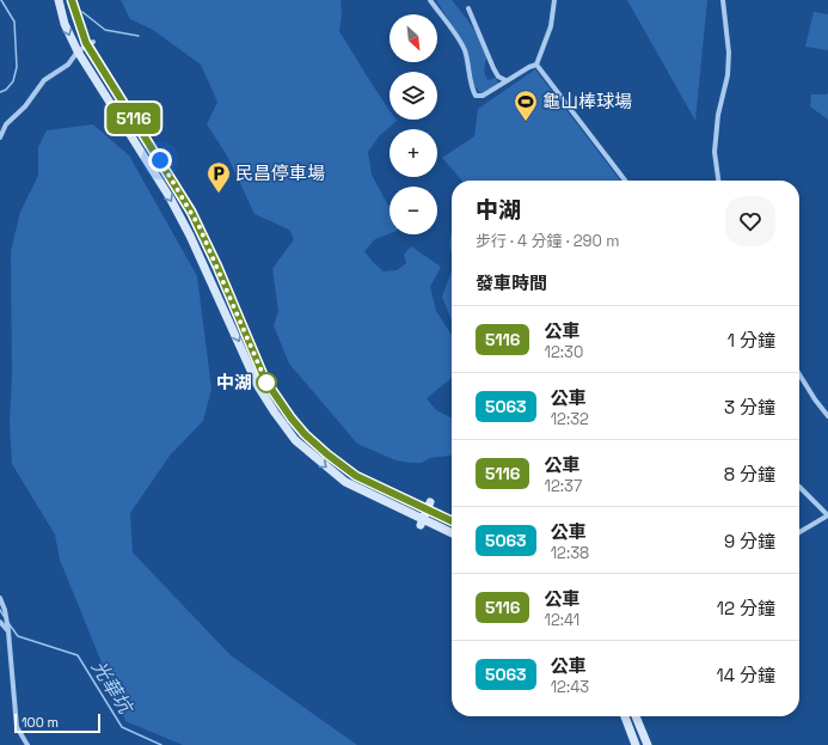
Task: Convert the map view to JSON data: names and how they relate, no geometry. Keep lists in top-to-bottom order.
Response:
{
  "water": ["光華坑"],
  "places": {
    "sports": ["龜山棒球場"],
    "parking": ["民昌停車場"],
    "other": ["中湖"]
  },
  "lines": ["bus line 5116"],
  "scale_bar": "100 m",
  "north": "bottom right",
  "page": {
    "on_map": "5116",
    "map_buttons": ["+", "−"],
    "heading": [
      ["中湖", "步行 · 4 分鐘 · 290 m"],
      "發車時間"
    ],
    "list": [
      {
        "mark": "5116",
        "name": "公車",
        "note": "12:30",
        "value": "1 分鐘"
      },
      {
        "mark": "5063",
        "name": "公車",
        "note": "12:32",
        "value": "3 分鐘"
      },
      {
        "mark": "5116",
        "name": "公車",
        "note": "12:37",
        "value": "8 分鐘"
      },
      {
        "mark": "5063",
        "name": "公車",
        "note": "12:38",
        "value": "9 分鐘"
      },
      {
        "mark": "5116",
        "name": "公車",
        "note": "12:41",
        "value": "12 分鐘"
      },
      {
        "mark": "5063",
        "name": "公車",
        "note": "12:43",
        "value": "14 分鐘"
      }
    ],
    "scale": "100 m"
  }
}
